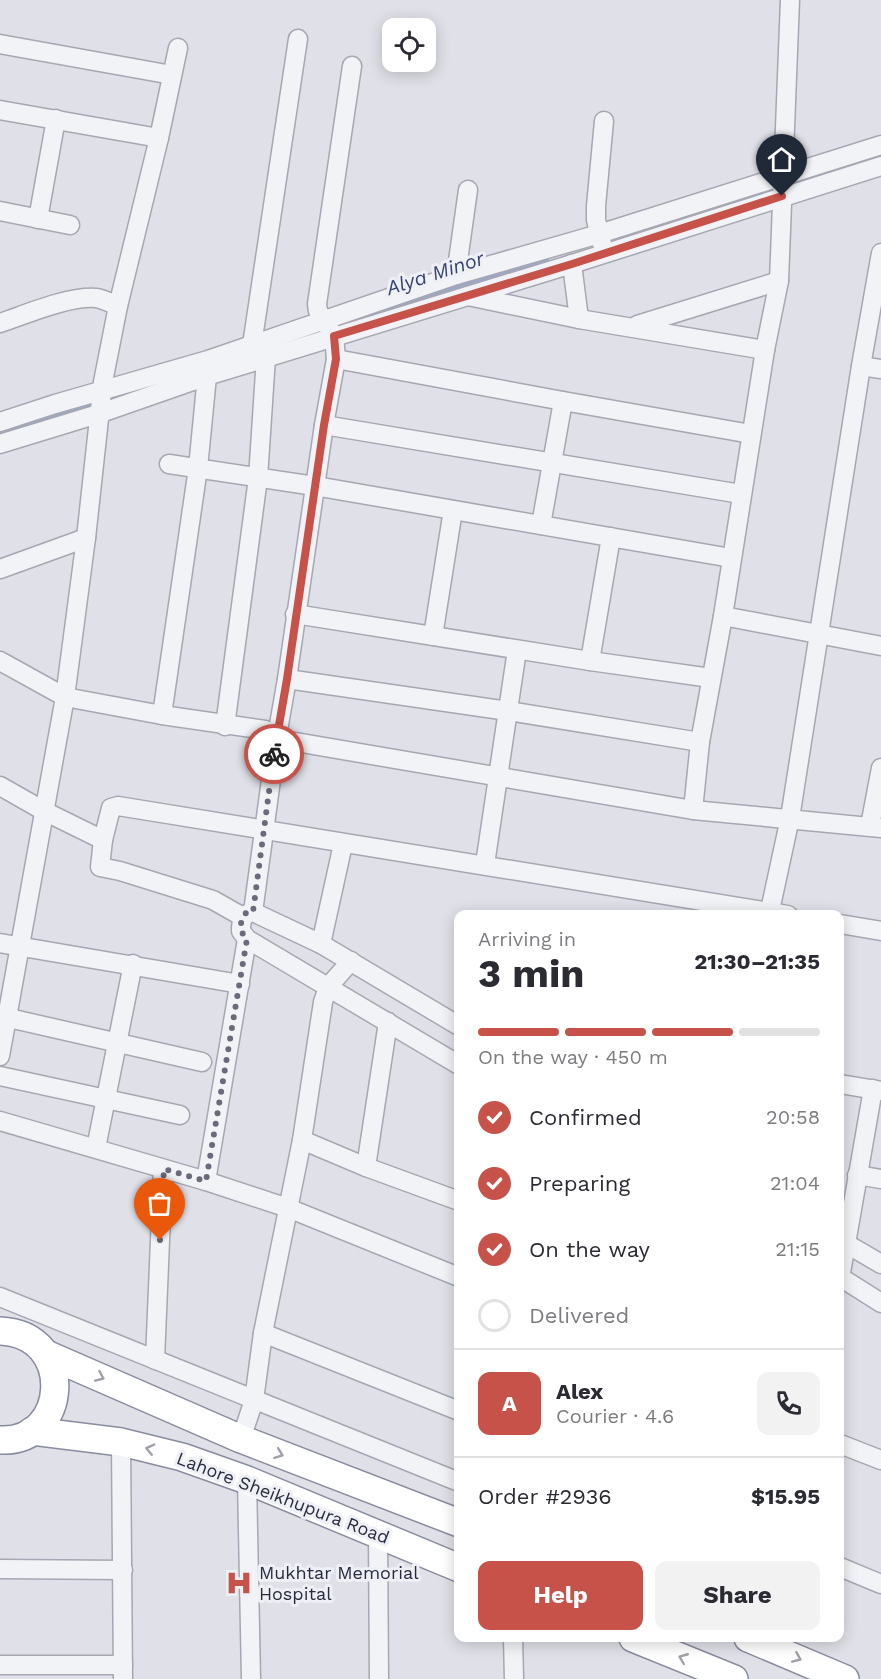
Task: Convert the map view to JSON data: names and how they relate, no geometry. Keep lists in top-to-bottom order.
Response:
{
  "streets": {
    "highway": ["Lahore Sheikhupura Road"]
  },
  "water": ["Alya Minor"],
  "places": {
    "hospital": ["Mukhtar Memorial Hospital"]
  },
  "page": {
    "heading": ["3 min", "Arriving in", "21:30–21:35"],
    "panel": [
      "Alex",
      "Courier · 4.6",
      "Order #2936",
      "$15.95"
    ],
    "bar": "On the way · 450 m",
    "list": [
      ["Confirmed", "20:58"],
      ["Preparing", "21:04"],
      ["On the way", "21:15"],
      "Delivered"
    ],
    "round": "A",
    "buttons": ["Help", "Share"]
  }
}
